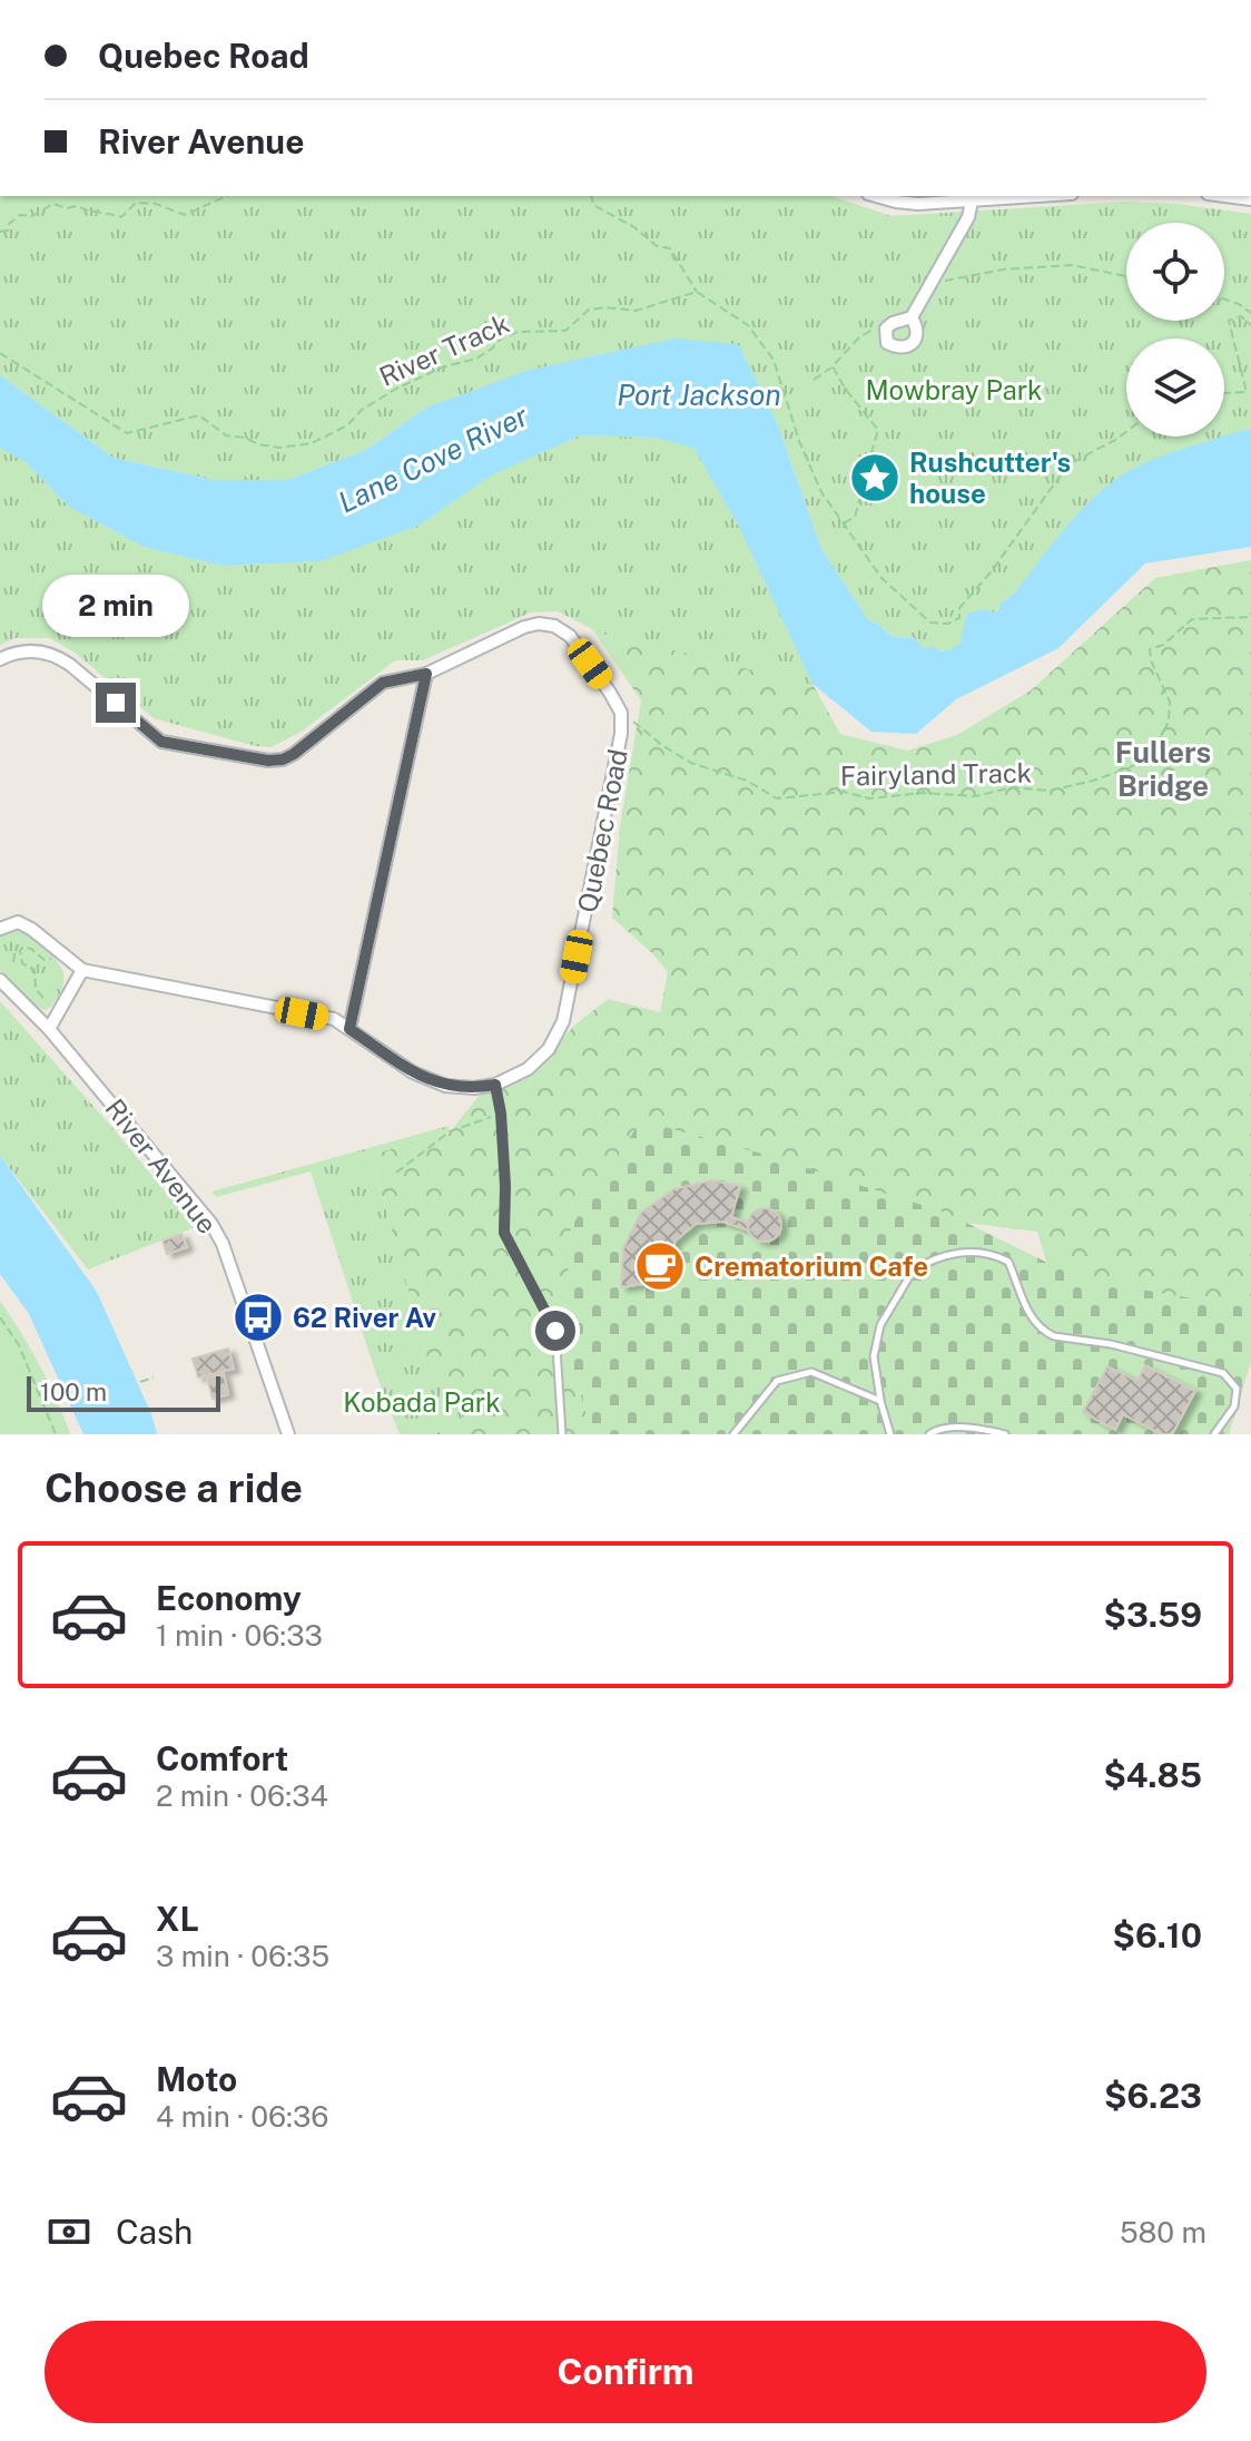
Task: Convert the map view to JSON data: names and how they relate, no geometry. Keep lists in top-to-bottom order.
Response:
{
  "streets": {
    "street": ["Quebec Road", "River Avenue"],
    "path": ["River Track", "Fairyland Track"]
  },
  "crossings": [
    ["Fairyland Track", "Quebec Road"]
  ],
  "districts": ["Fullers Bridge"],
  "water": ["Port Jackson", "Lane Cove River"],
  "parks": ["Mowbray Park", "Kobada Park"],
  "places": {
    "place": ["Rushcutter's house"],
    "cafe": ["Crematorium Cafe"],
    "bus stop": ["62 River Av"]
  },
  "scale_bar": "100 m",
  "page": {
    "banner": ["Quebec Road", "River Avenue"],
    "bubble": "2 min",
    "scale": "100 m",
    "heading": "Choose a ride",
    "list": [
      {
        "name": "Economy",
        "note": "1 min · 06:33",
        "value": "$3.59"
      },
      {
        "name": "Comfort",
        "note": "2 min · 06:34",
        "value": "$4.85"
      },
      {
        "name": "XL",
        "note": "3 min · 06:35",
        "value": "$6.10"
      },
      {
        "name": "Moto",
        "note": "4 min · 06:36",
        "value": "$6.23"
      }
    ],
    "pay": ["Cash", "580 m"],
    "buttons": "Confirm"
  }
}
